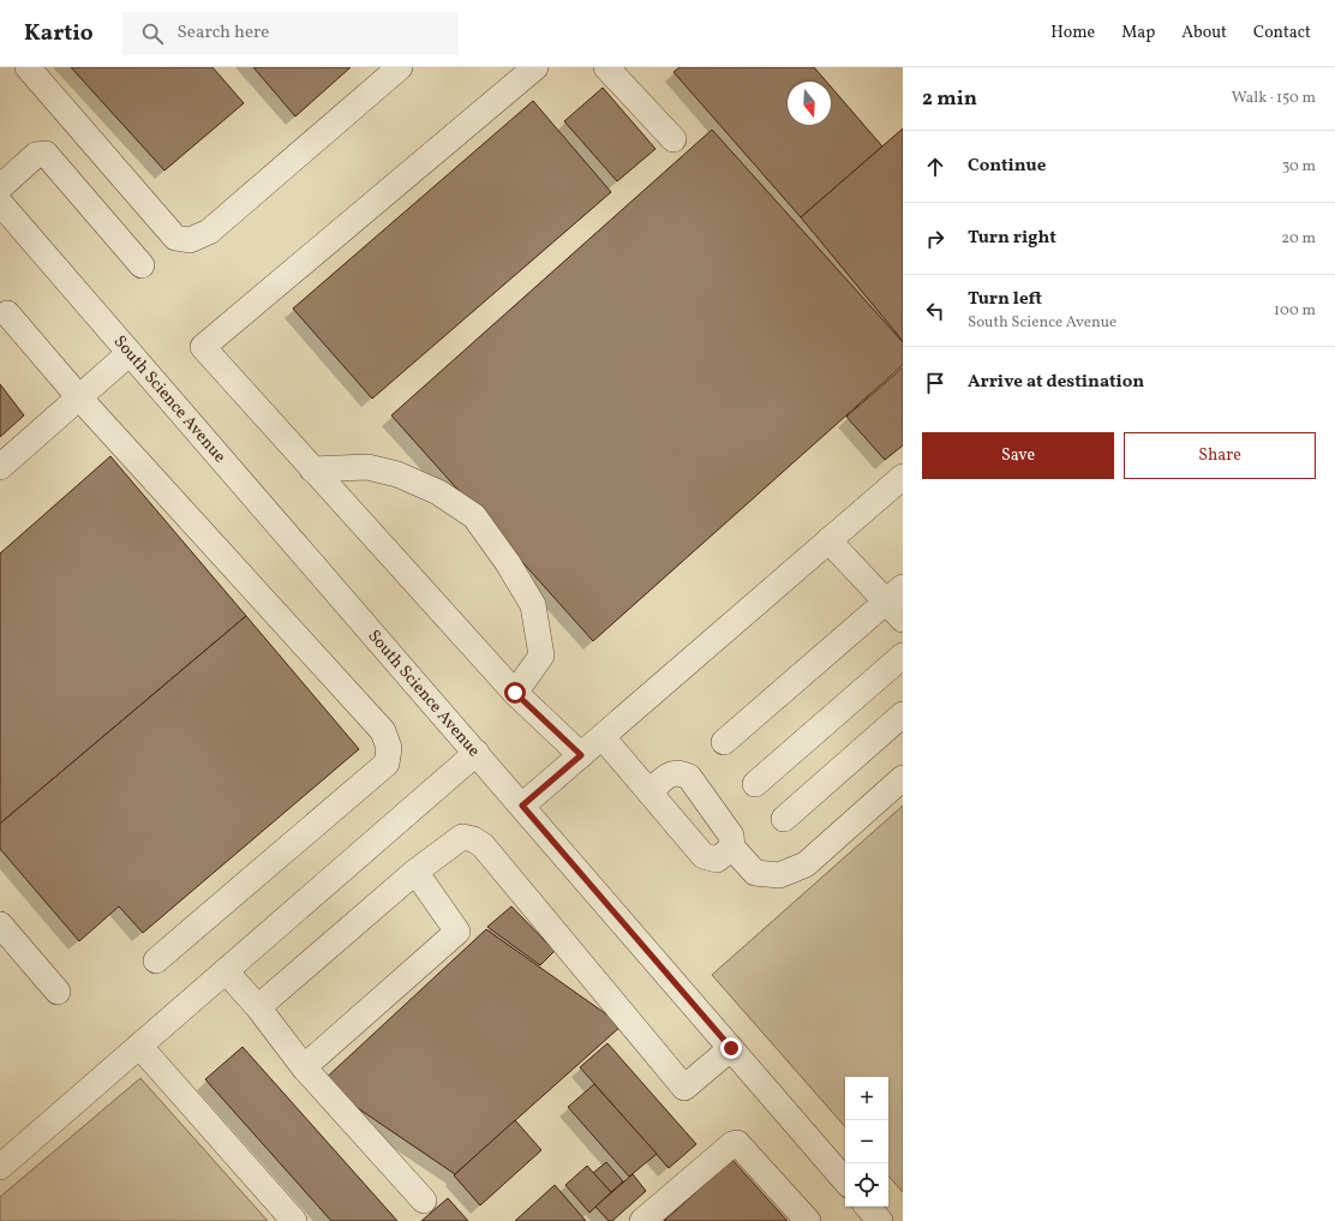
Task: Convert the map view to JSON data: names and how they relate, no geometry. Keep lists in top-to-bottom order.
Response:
{
  "streets": {
    "street": ["South Science Avenue"]
  },
  "north": "bottom",
  "page": {
    "header": "Kartio",
    "search": "Search here",
    "nav": [
      "Home",
      "Map",
      "About",
      "Contact"
    ],
    "heading": ["2 min", "Walk · 150 m"],
    "list": [
      ["Continue", "30 m"],
      ["Turn right", "20 m"],
      ["Turn left", "South Science Avenue", "100 m"],
      "Arrive at destination"
    ],
    "buttons": ["Save", "Share"],
    "map_buttons": ["+", "−"]
  }
}
